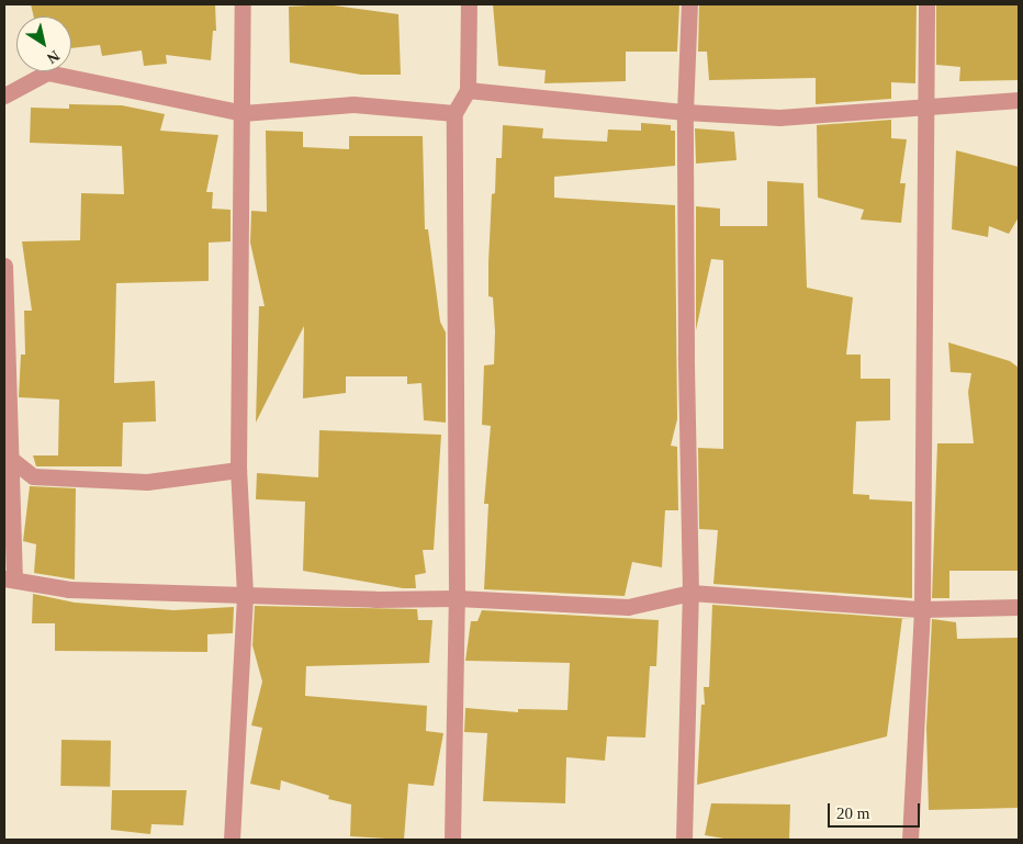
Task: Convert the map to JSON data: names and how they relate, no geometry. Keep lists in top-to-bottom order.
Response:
{
  "scale_bar": "20 m",
  "north": "bottom right"
}
